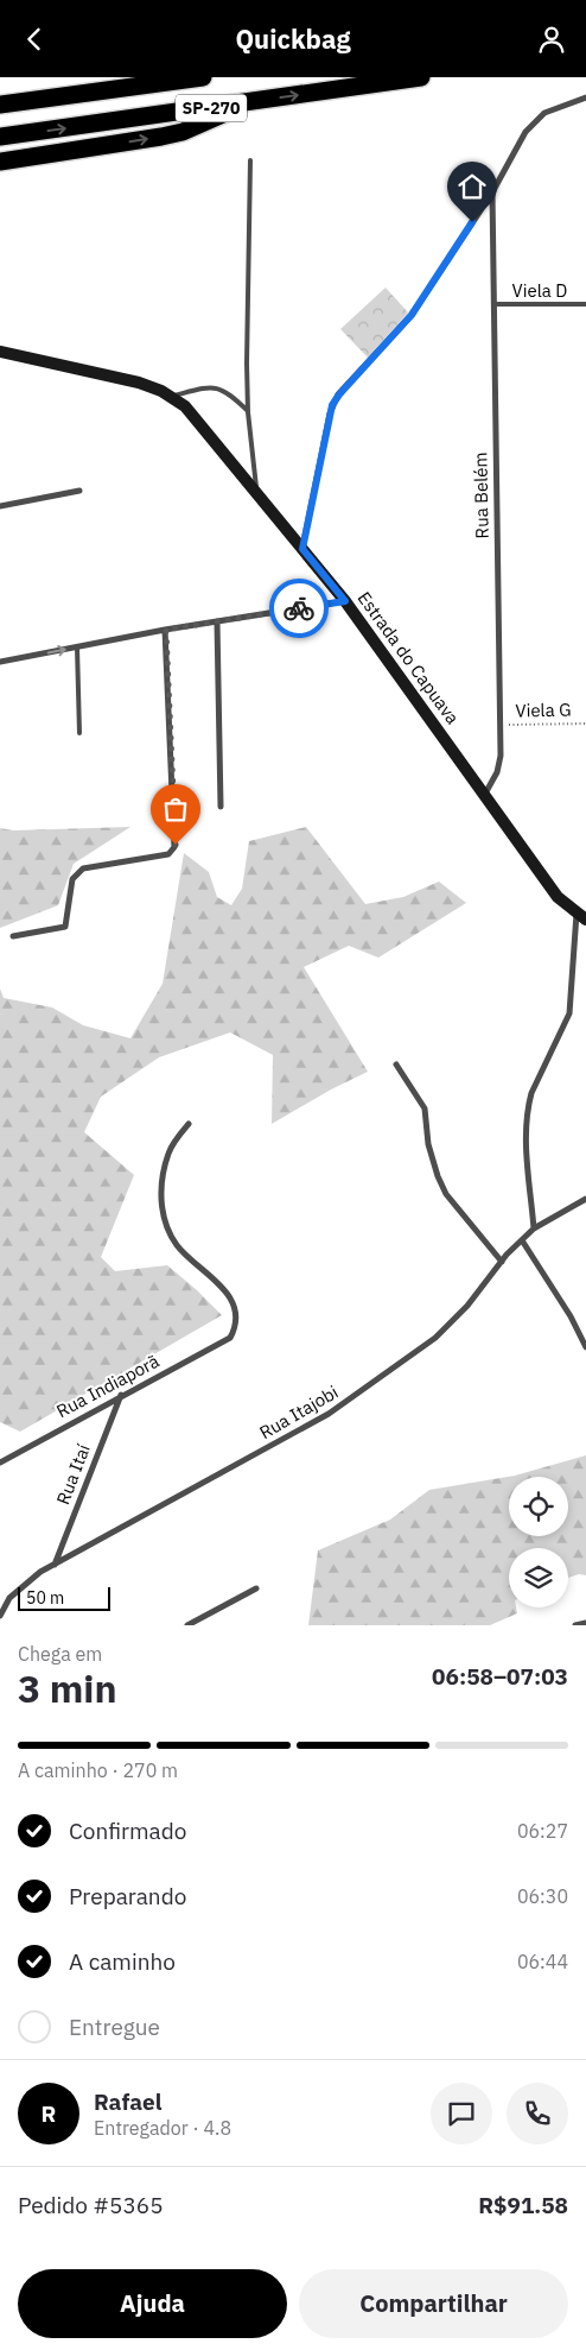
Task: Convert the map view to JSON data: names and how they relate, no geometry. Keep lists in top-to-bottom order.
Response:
{
  "streets": {
    "highway": ["SP-270"],
    "street": [
      "Rua Belém",
      "Estrada do Capuava",
      "Rua Indiaporã",
      "Rua Itajobi",
      "Rua Itaí"
    ],
    "lane": ["Viela D"],
    "path": ["Viela G"]
  },
  "crossings": [
    ["Viela D", "Rua Belém"],
    ["Rua Belém", "Estrada do Capuava"],
    ["Rua Belém", "Viela G"],
    ["Rua Indiaporã", "Rua Itaí"],
    ["Rua Itajobi", "Rua Itaí"]
  ],
  "scale_bar": "50 m",
  "page": {
    "header": "Quickbag",
    "scale": "50 m",
    "heading": ["3 min", "Chega em", "06:58–07:03"],
    "panel": [
      "Rafael",
      "Entregador · 4.8",
      "Pedido #5365",
      "R$91.58"
    ],
    "bar": "A caminho · 270 m",
    "list": [
      ["Confirmado", "06:27"],
      ["Preparando", "06:30"],
      ["A caminho", "06:44"],
      "Entregue"
    ],
    "round": "R",
    "buttons": ["Ajuda", "Compartilhar"]
  }
}
